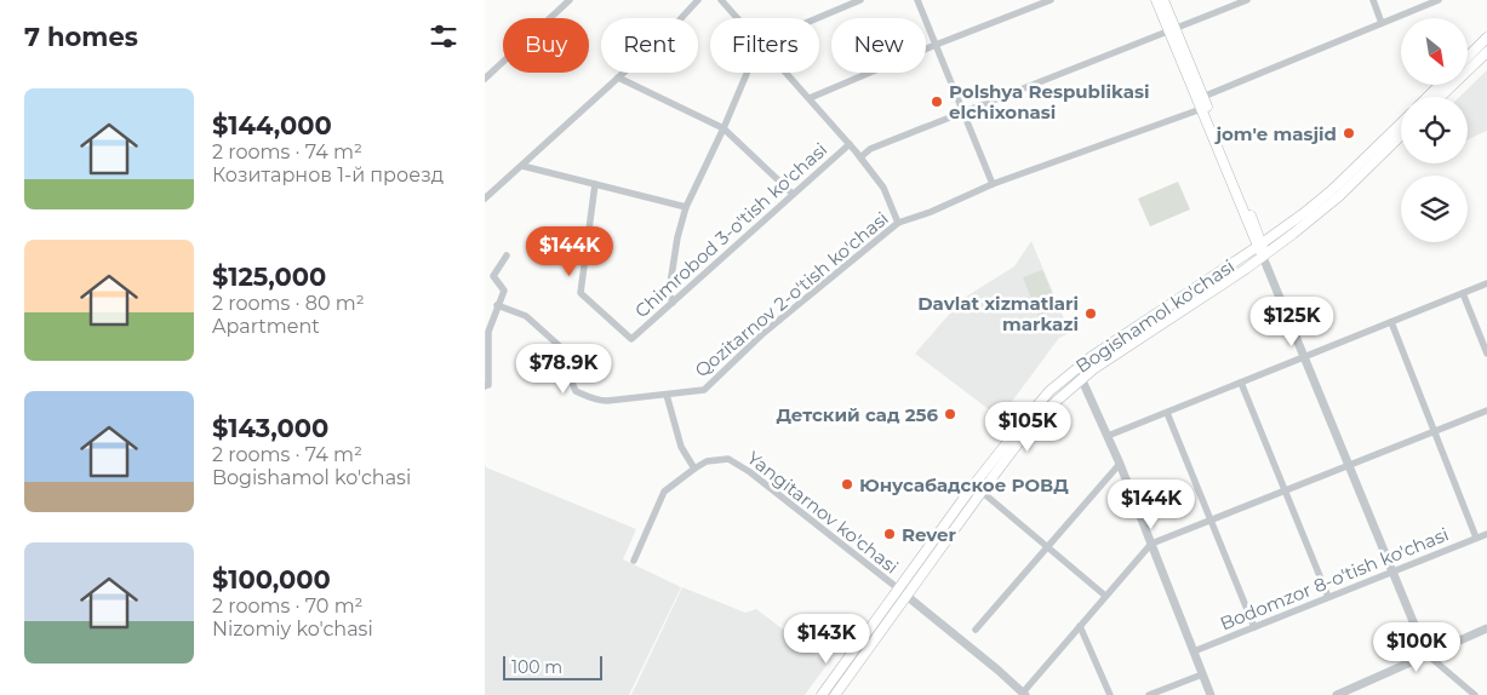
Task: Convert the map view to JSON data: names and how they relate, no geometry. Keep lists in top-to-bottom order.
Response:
{
  "streets": {
    "main road": ["Bogishamol ko'chasi"],
    "street": [
      "Chimrobod 3-o'tish ko'chasi",
      "Qozitarnov 2-o'tish ko'chasi",
      "Yangitarnov ko'chasi",
      "Bodomzor 8-o'tish ko'chasi"
    ]
  },
  "crossings": [
    ["Bogishamol ko'chasi", "Yangitarnov ko'chasi"]
  ],
  "places": [
    "Polshya Respublikasi elchixonasi",
    "jom'e masjid",
    "Davlat xizmatlari markazi",
    "Детский сад 256",
    "Юнусабадское РОВД",
    "Rever"
  ],
  "scale_bar": "100 m",
  "north": "bottom right",
  "page": {
    "heading": "7 homes",
    "chip": [
      "Buy",
      "Rent",
      "Filters",
      "New"
    ],
    "list": [
      {
        "name": "$144,000",
        "note": "2 rooms · 74 m² · Козитарнов 1-й проезд"
      },
      {
        "name": "$125,000",
        "note": "2 rooms · 80 m² · Apartment"
      },
      {
        "name": "$143,000",
        "note": "2 rooms · 74 m² · Bogishamol ko'chasi"
      },
      {
        "name": "$100,000",
        "note": "2 rooms · 70 m² · Nizomiy ko'chasi"
      }
    ],
    "price": [
      "$144K",
      "$125K",
      "$78.9K",
      "$105K",
      "$144K",
      "$143K",
      "$100K"
    ],
    "scale": "100 m"
  }
}
